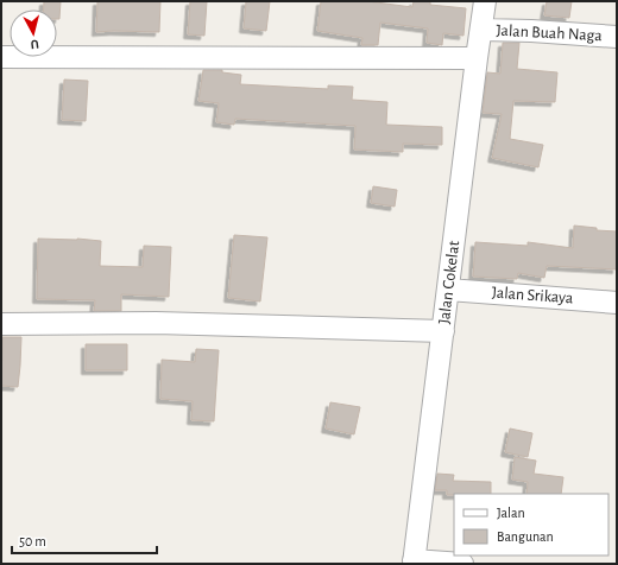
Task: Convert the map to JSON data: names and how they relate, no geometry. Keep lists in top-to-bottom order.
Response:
{
  "streets": {
    "street": ["Jalan Buah Naga", "Jalan Cokelat", "Jalan Srikaya"]
  },
  "crossings": [
    ["Jalan Buah Naga", "Jalan Cokelat"],
    ["Jalan Cokelat", "Jalan Srikaya"]
  ],
  "legend": ["Jalan", "Bangunan"],
  "scale_bar": "50 m",
  "north": "bottom"
}
